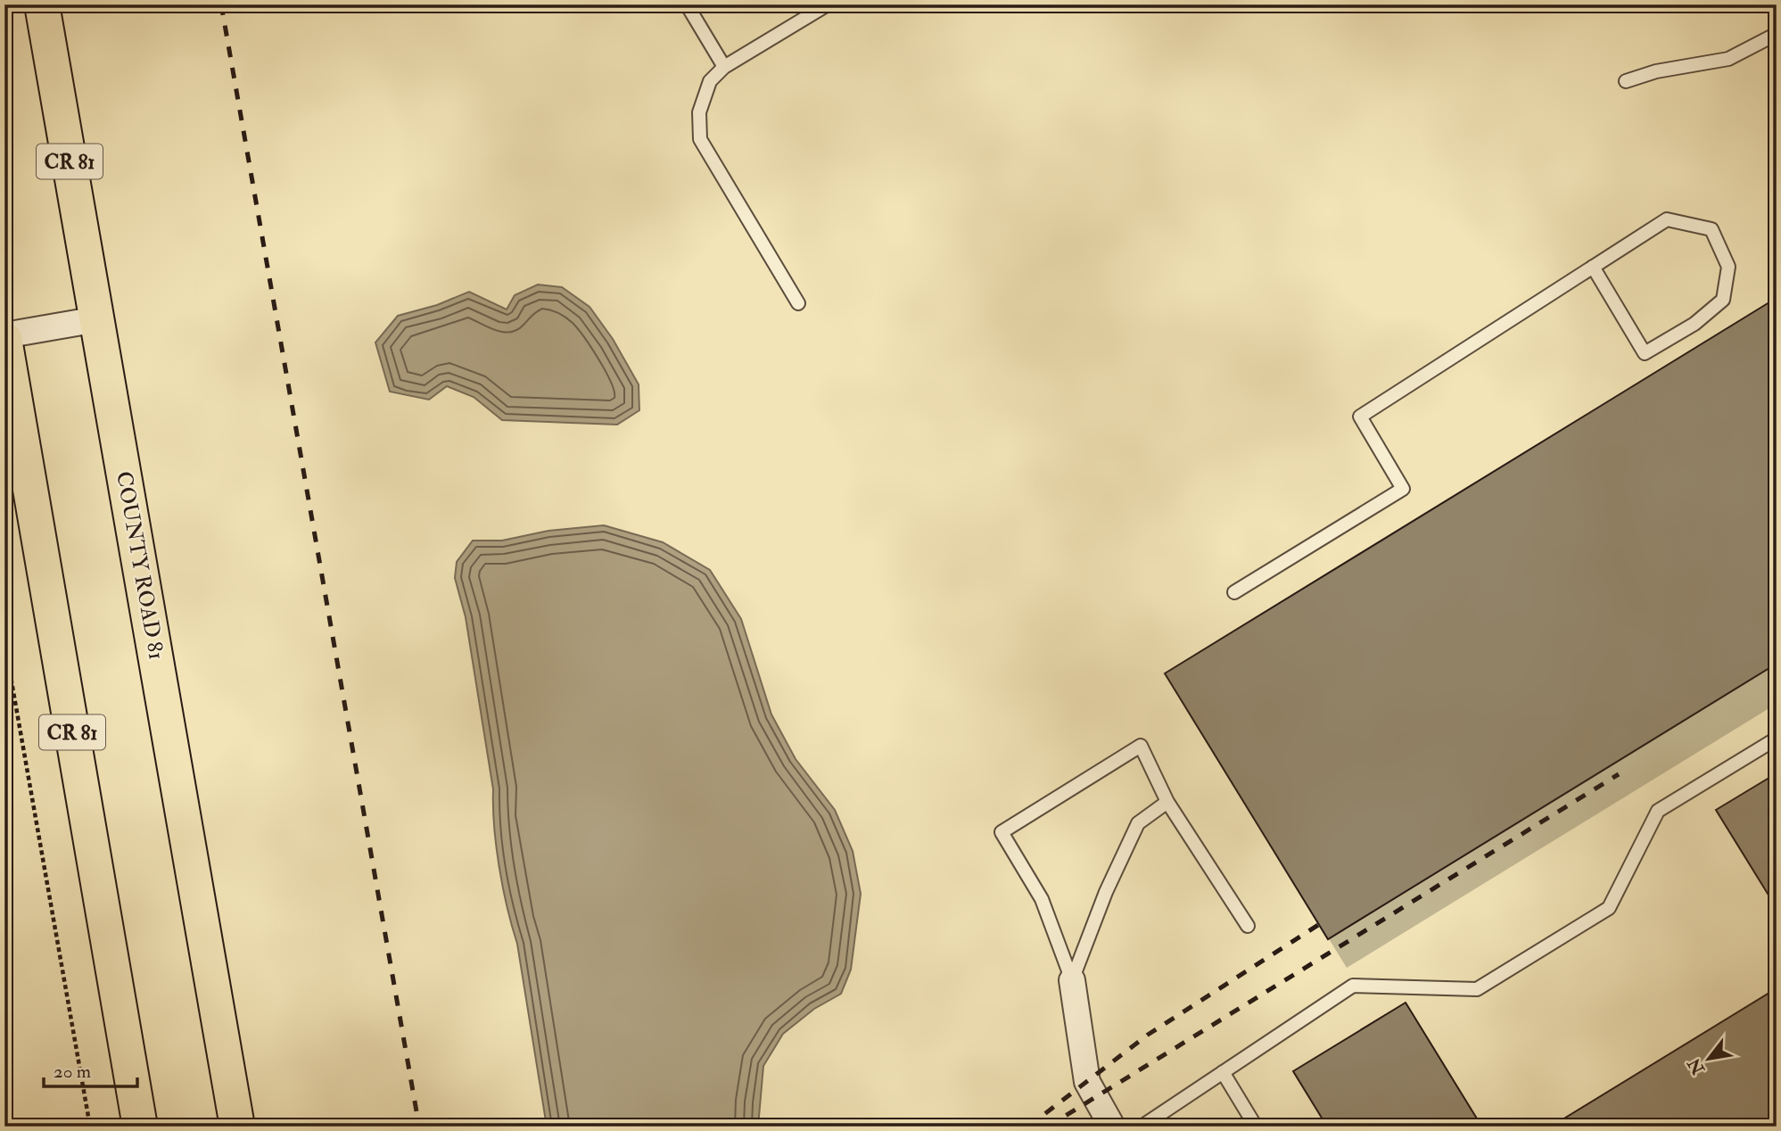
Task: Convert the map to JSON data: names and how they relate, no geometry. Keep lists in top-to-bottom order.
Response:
{
  "streets": {
    "highway": ["CR 81", "COUNTY ROAD 81"]
  },
  "scale_bar": "20 m",
  "north": "bottom left"
}
